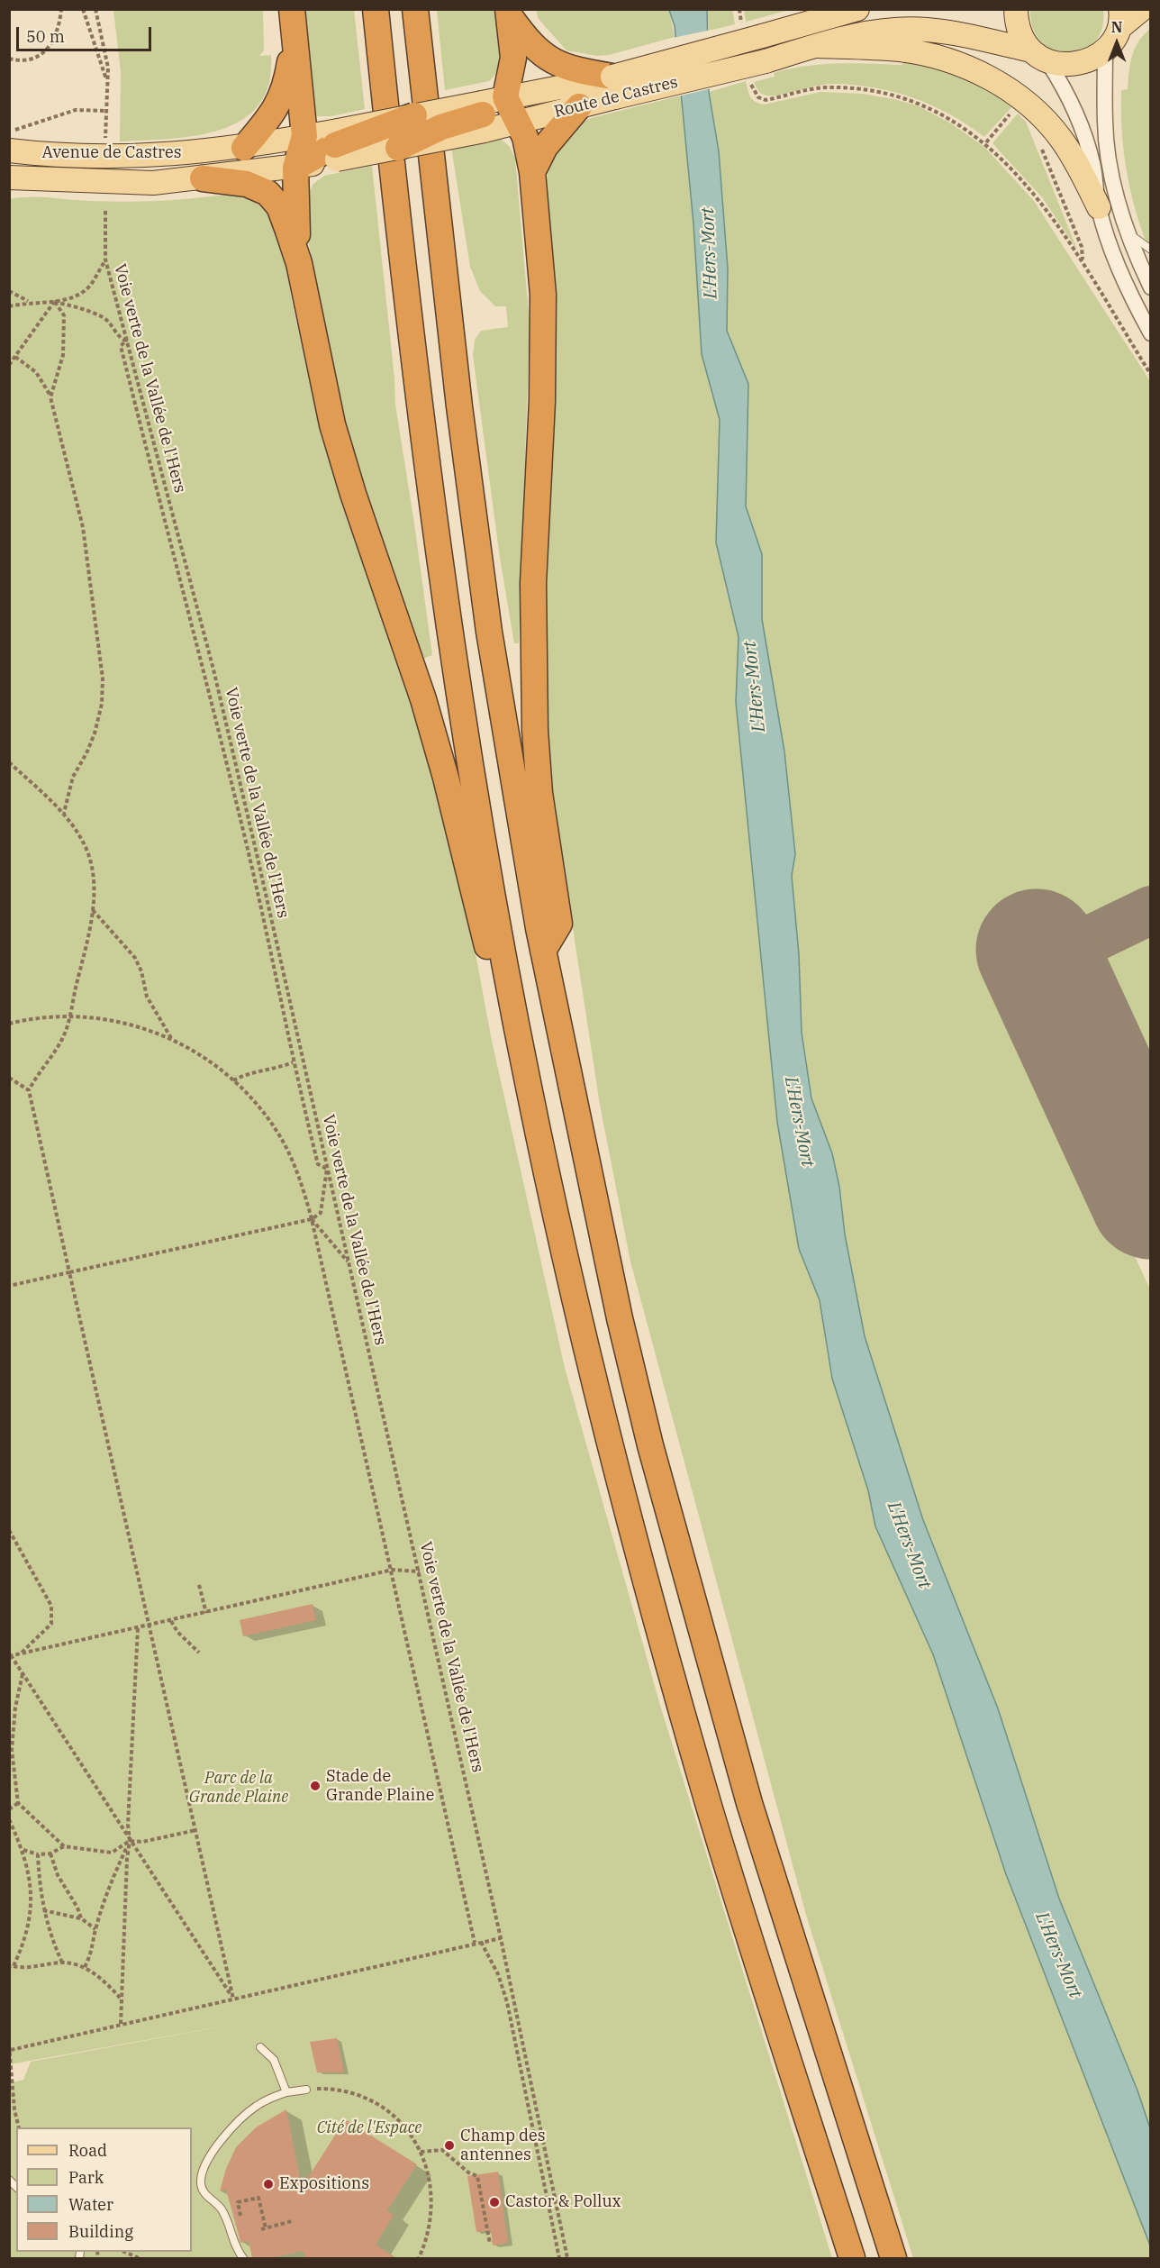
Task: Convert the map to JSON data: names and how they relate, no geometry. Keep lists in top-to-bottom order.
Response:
{
  "streets": {
    "main road": ["Route de Castres", "Avenue de Castres"],
    "path": ["Voie verte de la Vallée de l'Hers"]
  },
  "water": ["L'Hers-Mort"],
  "parks": ["Parc de la Grande Plaine", "Cité de l'Espace"],
  "places": [
    "Stade de Grande Plaine",
    "Champ des antennes",
    "Expositions",
    "Castor & Pollux"
  ],
  "legend": [
    "Road",
    "Park",
    "Water",
    "Building"
  ],
  "scale_bar": "50 m",
  "north": "top"
}
